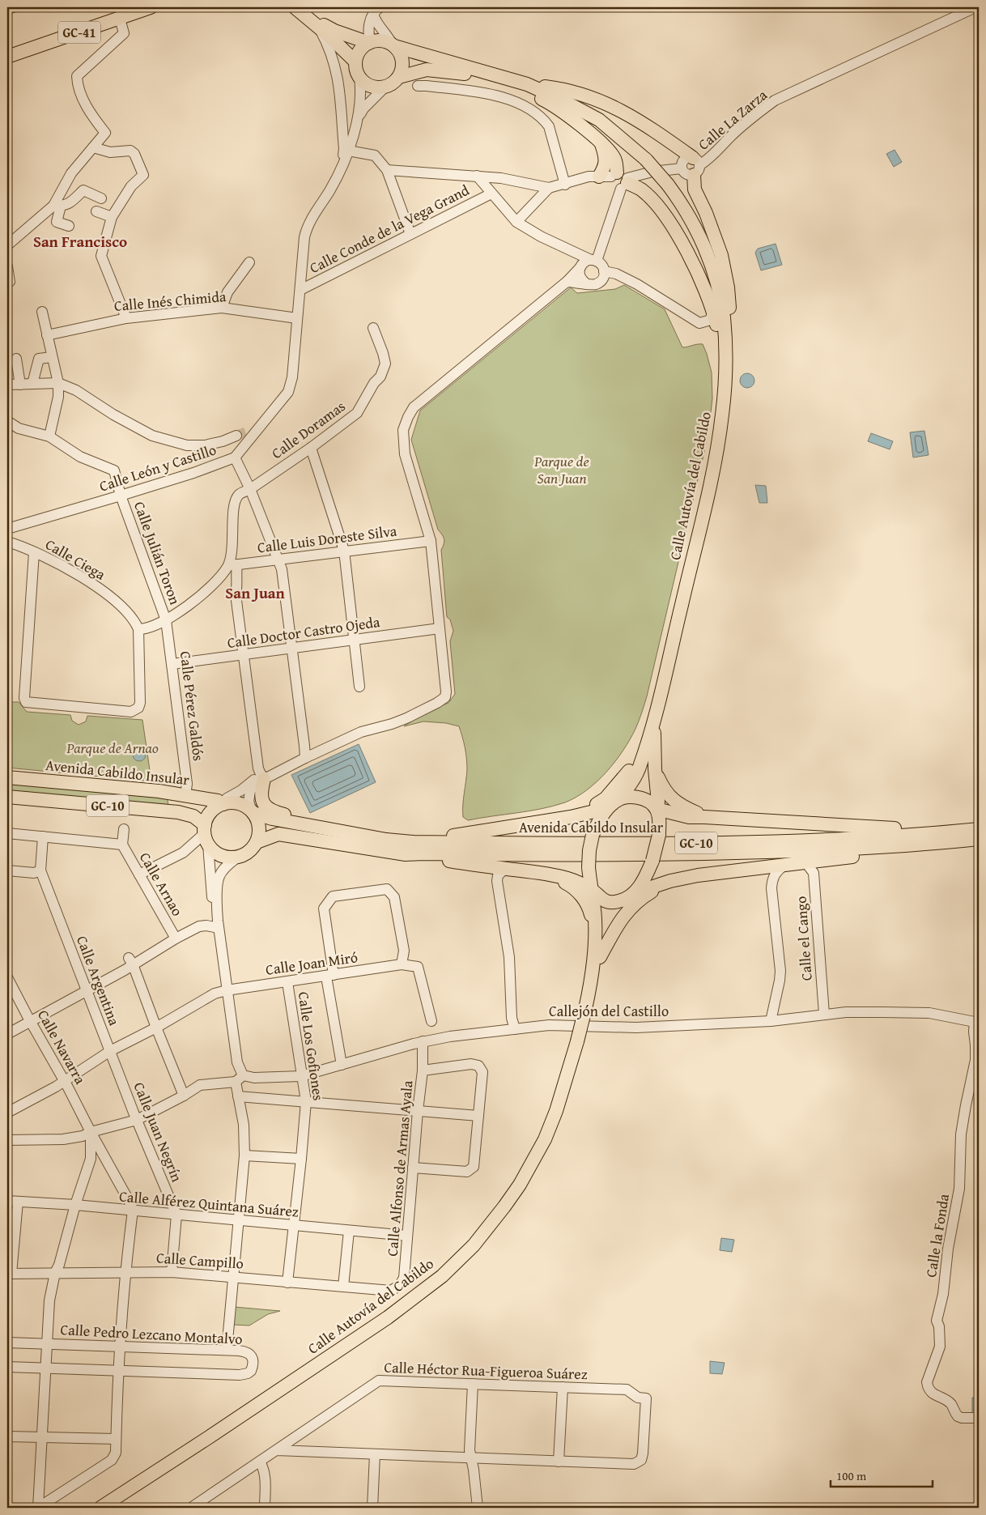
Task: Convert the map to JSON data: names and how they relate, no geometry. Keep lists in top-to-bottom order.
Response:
{
  "streets": {
    "main road": [
      "GC-41",
      "Calle Autovía del Cabildo",
      "Avenida Cabildo Insular",
      "GC-10"
    ],
    "street": [
      "Calle La Zarza",
      "Calle Conde de la Vega Grand",
      "Calle Inés Chimida",
      "Calle Doramas",
      "Calle León y Castillo",
      "Calle Luis Doreste Silva",
      "Calle Julián Toron",
      "Calle Ciega",
      "Calle Doctor Castro Ojeda",
      "Calle Pérez Galdós",
      "Calle Arnao",
      "Calle el Cango",
      "Calle Joan Miró",
      "Calle Argentina",
      "Callejón del Castillo",
      "Calle Los Gofiones",
      "Calle Navarra",
      "Calle Juan Negrín",
      "Calle Alfonso de Armas Ayala",
      "Calle Alférez Quintana Suárez",
      "Calle la Fonda",
      "Calle Campillo",
      "Calle Pedro Lezcano Montalvo",
      "Calle Héctor Rua-Figueroa Suárez"
    ]
  },
  "crossings": [
    ["Calle Inés Chimida", "Calle León y Castillo"],
    ["Calle Doramas", "Calle Luis Doreste Silva"],
    ["Calle León y Castillo", "Calle Julián Toron"],
    ["Calle León y Castillo", "Calle Ciega"],
    ["Calle Julián Toron", "Calle Pérez Galdós"],
    ["Calle Doctor Castro Ojeda", "Calle Pérez Galdós"],
    ["Calle Pérez Galdós", "Avenida Cabildo Insular"],
    ["Avenida Cabildo Insular", "GC-10"],
    ["Calle el Cango", "Callejón del Castillo"],
    ["Calle Joan Miró", "Calle Argentina"],
    ["Calle Joan Miró", "Calle Los Gofiones"],
    ["Calle Joan Miró", "Calle Navarra"],
    ["Calle Joan Miró", "Calle Juan Negrín"],
    ["Calle Argentina", "Calle Juan Negrín"],
    ["Callejón del Castillo", "Calle Los Gofiones"],
    ["Callejón del Castillo", "Calle Navarra"],
    ["Callejón del Castillo", "Calle Juan Negrín"],
    ["Callejón del Castillo", "Calle Alfonso de Armas Ayala"],
    ["Callejón del Castillo", "Calle la Fonda"],
    ["Calle Los Gofiones", "Calle Alférez Quintana Suárez"],
    ["Calle Los Gofiones", "Calle Campillo"],
    ["Calle Navarra", "Calle Alférez Quintana Suárez"],
    ["Calle Juan Negrín", "Calle Alférez Quintana Suárez"],
    ["Calle Juan Negrín", "Calle Campillo"],
    ["Calle Alfonso de Armas Ayala", "Calle Alférez Quintana Suárez"],
    ["Calle Alfonso de Armas Ayala", "Calle Campillo"]
  ],
  "districts": ["San Francisco", "San Juan"],
  "parks": ["Parque de San Juan", "Parque de Arnao"],
  "scale_bar": "100 m"
}
